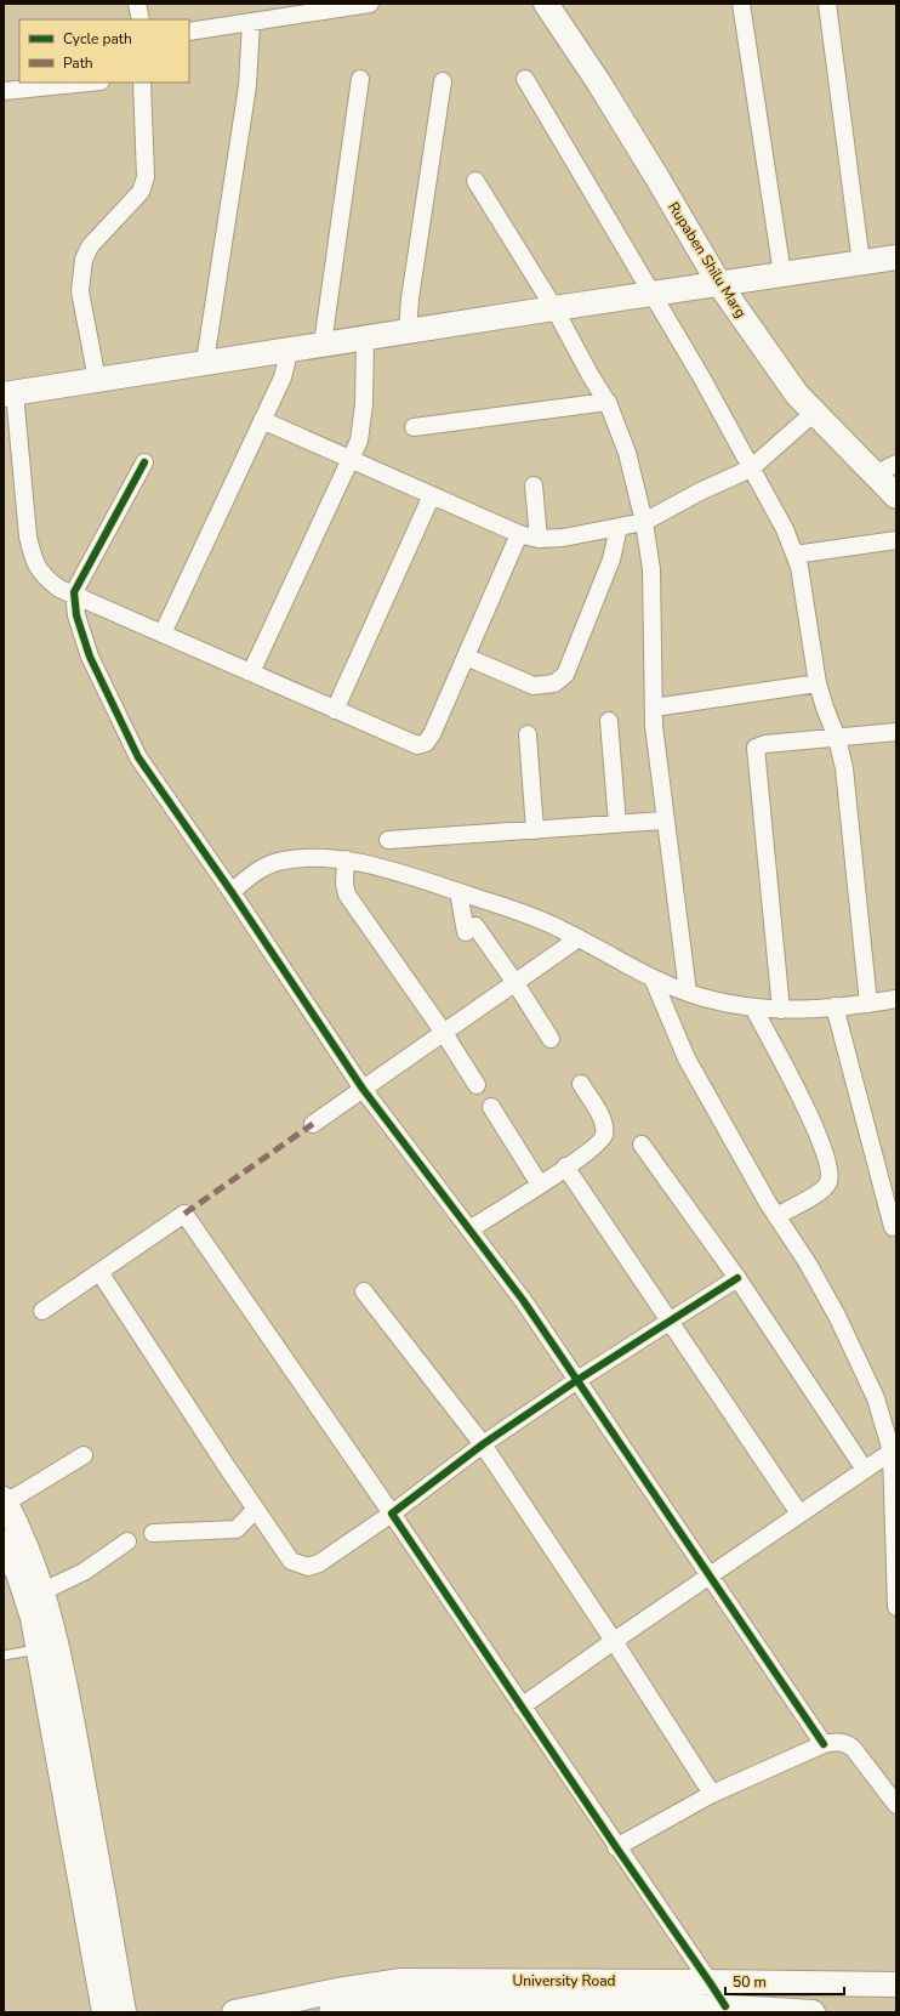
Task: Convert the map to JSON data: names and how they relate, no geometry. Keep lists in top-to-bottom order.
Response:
{
  "streets": {
    "street": ["Rupaben Shilu Marg", "University Road"]
  },
  "legend": ["Cycle path", "Path"],
  "scale_bar": "50 m"
}
